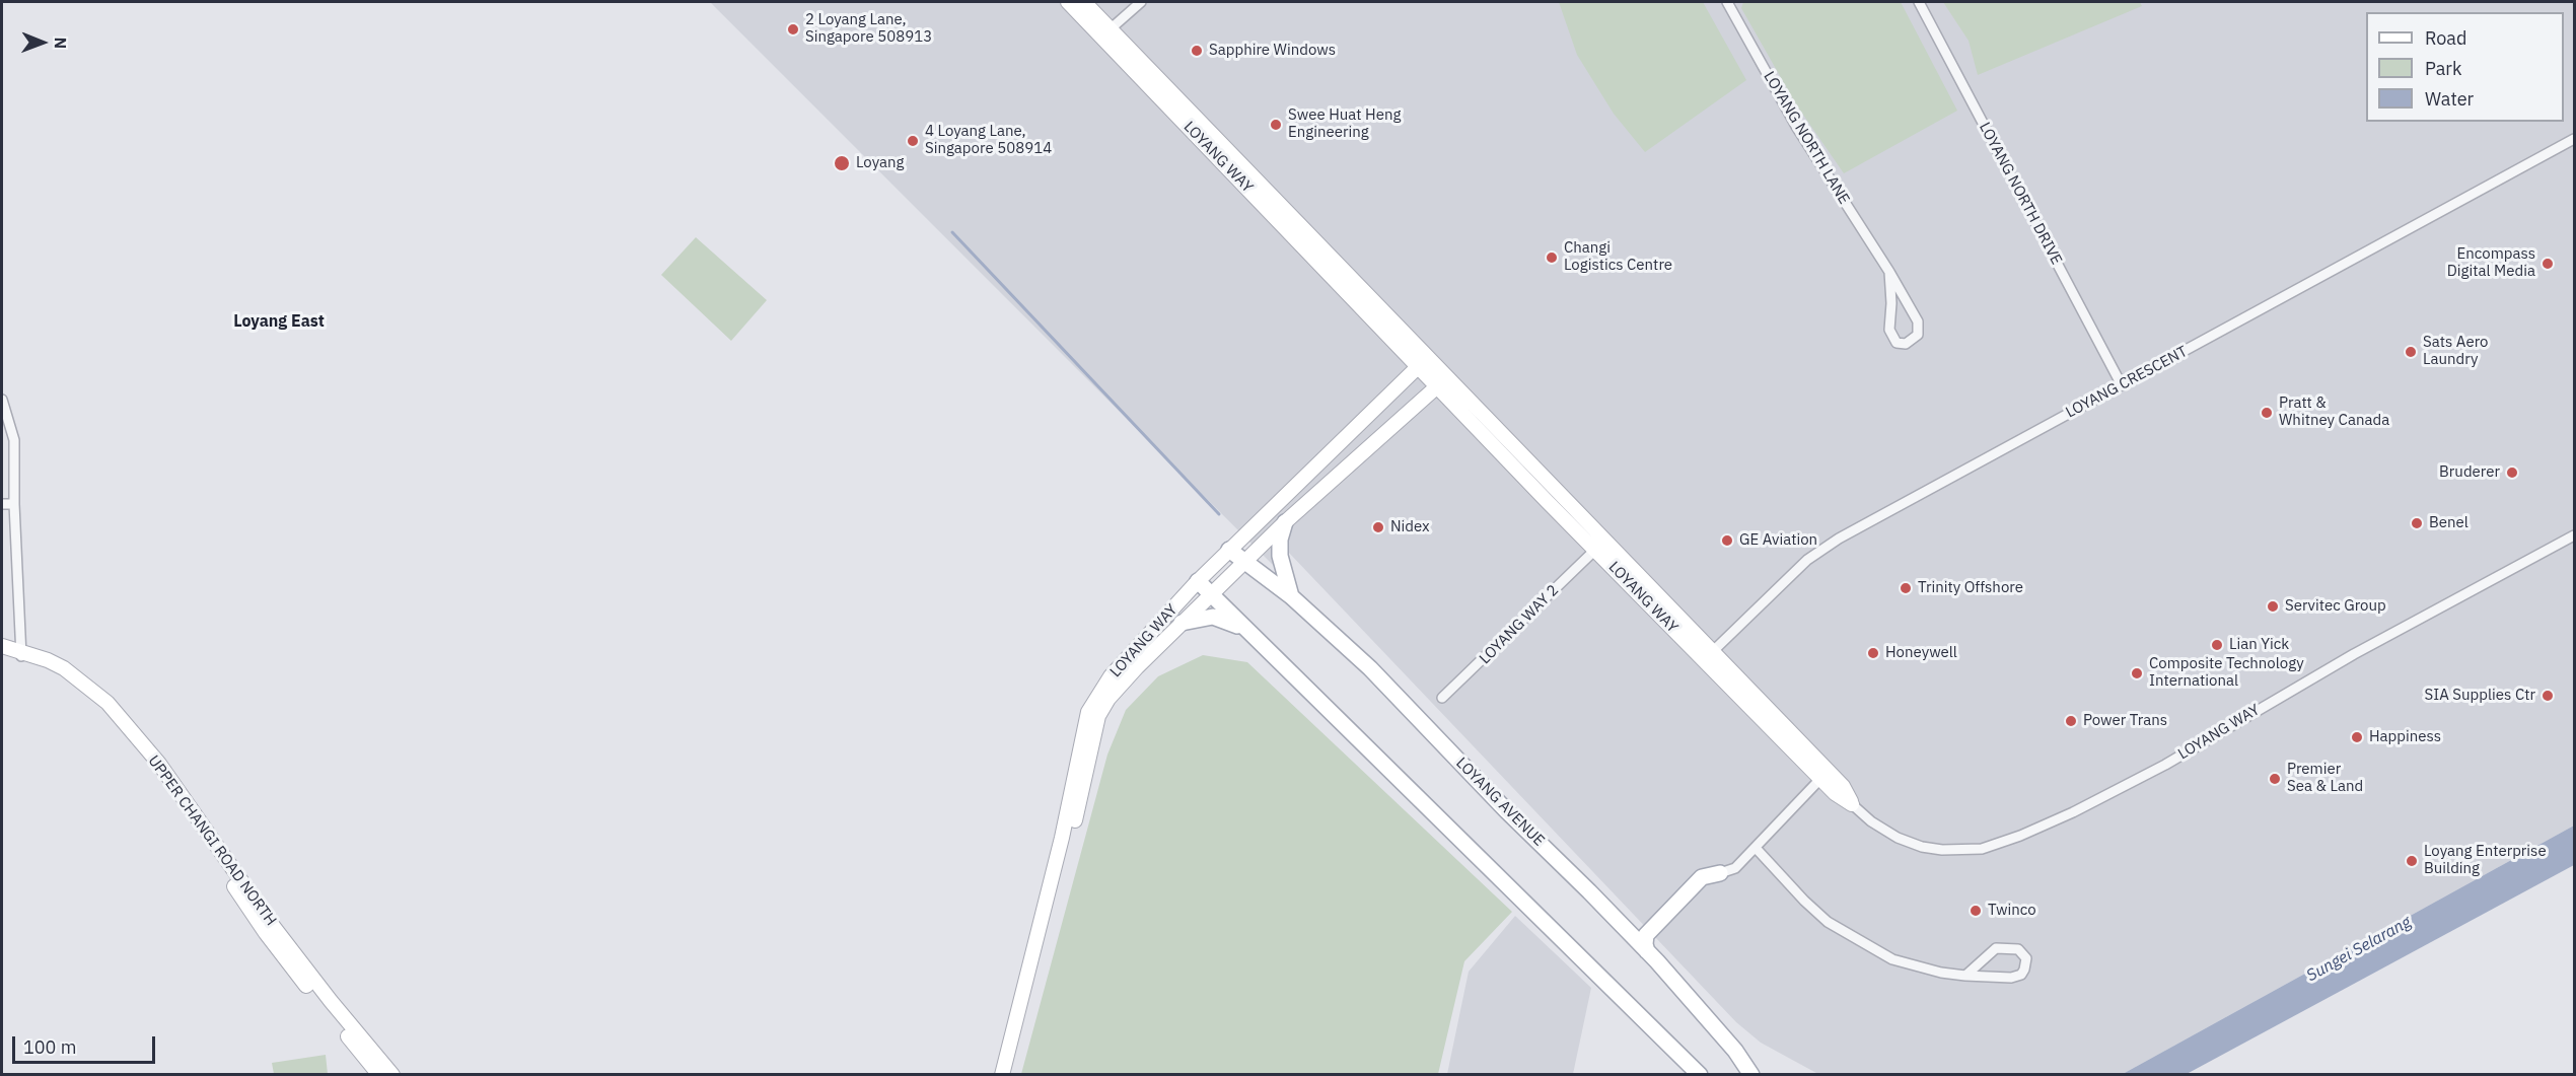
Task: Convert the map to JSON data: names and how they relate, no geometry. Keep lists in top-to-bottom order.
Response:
{
  "streets": {
    "main road": ["LOYANG AVENUE"],
    "street": [
      "LOYANG NORTH LANE",
      "LOYANG WAY",
      "LOYANG NORTH DRIVE",
      "LOYANG CRESCENT",
      "LOYANG WAY 2",
      "UPPER CHANGI ROAD NORTH"
    ]
  },
  "crossings": [
    ["LOYANG WAY", "LOYANG CRESCENT"],
    ["LOYANG WAY", "LOYANG WAY 2"],
    ["LOYANG WAY", "LOYANG AVENUE"],
    ["LOYANG NORTH DRIVE", "LOYANG CRESCENT"]
  ],
  "districts": ["Loyang East"],
  "water": ["Sungei Selarang"],
  "places": [
    "2 Loyang Lane, Singapore 508913",
    "Sapphire Windows",
    "Swee Huat Heng Engineering",
    "4 Loyang Lane, Singapore 508914",
    "Loyang",
    "Changi Logistics Centre",
    "Encompass Digital Media",
    "Sats Aero Laundry",
    "Pratt & Whitney Canada",
    "Bruderer",
    "Benel",
    "Nidex",
    "GE Aviation",
    "Trinity Offshore",
    "Servitec Group",
    "Lian Yick",
    "Honeywell",
    "Composite Technology International",
    "SIA Supplies Ctr",
    "Power Trans",
    "Happiness",
    "Premier Sea & Land",
    "Loyang Enterprise Building",
    "Twinco"
  ],
  "legend": ["Road", "Park", "Water"],
  "scale_bar": "100 m",
  "north": "right"
}
